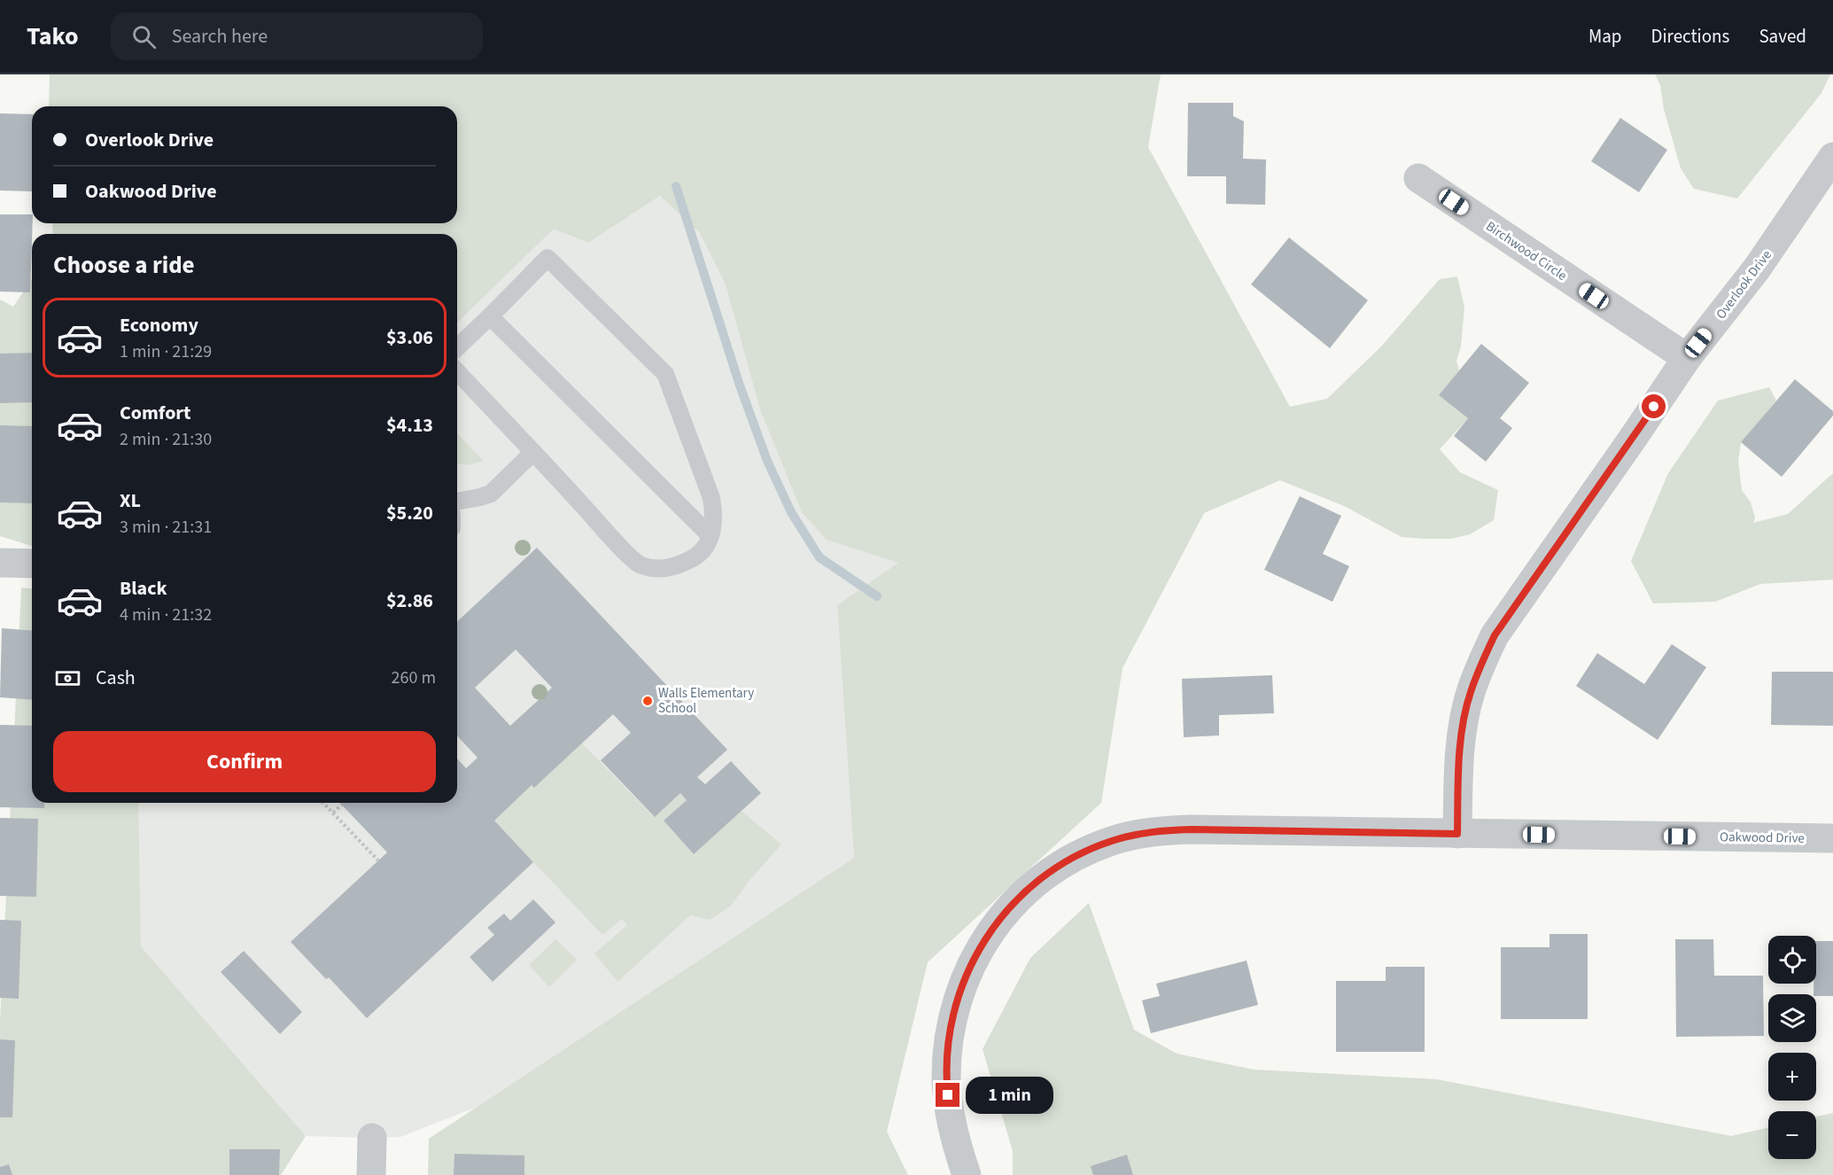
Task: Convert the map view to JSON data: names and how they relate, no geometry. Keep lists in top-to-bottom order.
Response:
{
  "streets": {
    "street": ["Birchwood Circle", "Overlook Drive", "Oakwood Drive"]
  },
  "crossings": [
    ["Birchwood Circle", "Overlook Drive"],
    ["Overlook Drive", "Oakwood Drive"]
  ],
  "places": ["Walls Elementary School"],
  "page": {
    "header": "Tako",
    "search": "Search here",
    "nav": ["Map", "Directions", "Saved"],
    "banner": ["Overlook Drive", "Oakwood Drive"],
    "heading": "Choose a ride",
    "list": [
      {
        "name": "Economy",
        "note": "1 min · 21:29",
        "value": "$3.06"
      },
      {
        "name": "Comfort",
        "note": "2 min · 21:30",
        "value": "$4.13"
      },
      {
        "name": "XL",
        "note": "3 min · 21:31",
        "value": "$5.20"
      },
      {
        "name": "Black",
        "note": "4 min · 21:32",
        "value": "$2.86"
      }
    ],
    "pay": ["Cash", "260 m"],
    "buttons": "Confirm",
    "map_buttons": ["+", "−"],
    "bubble": "1 min"
  }
}
